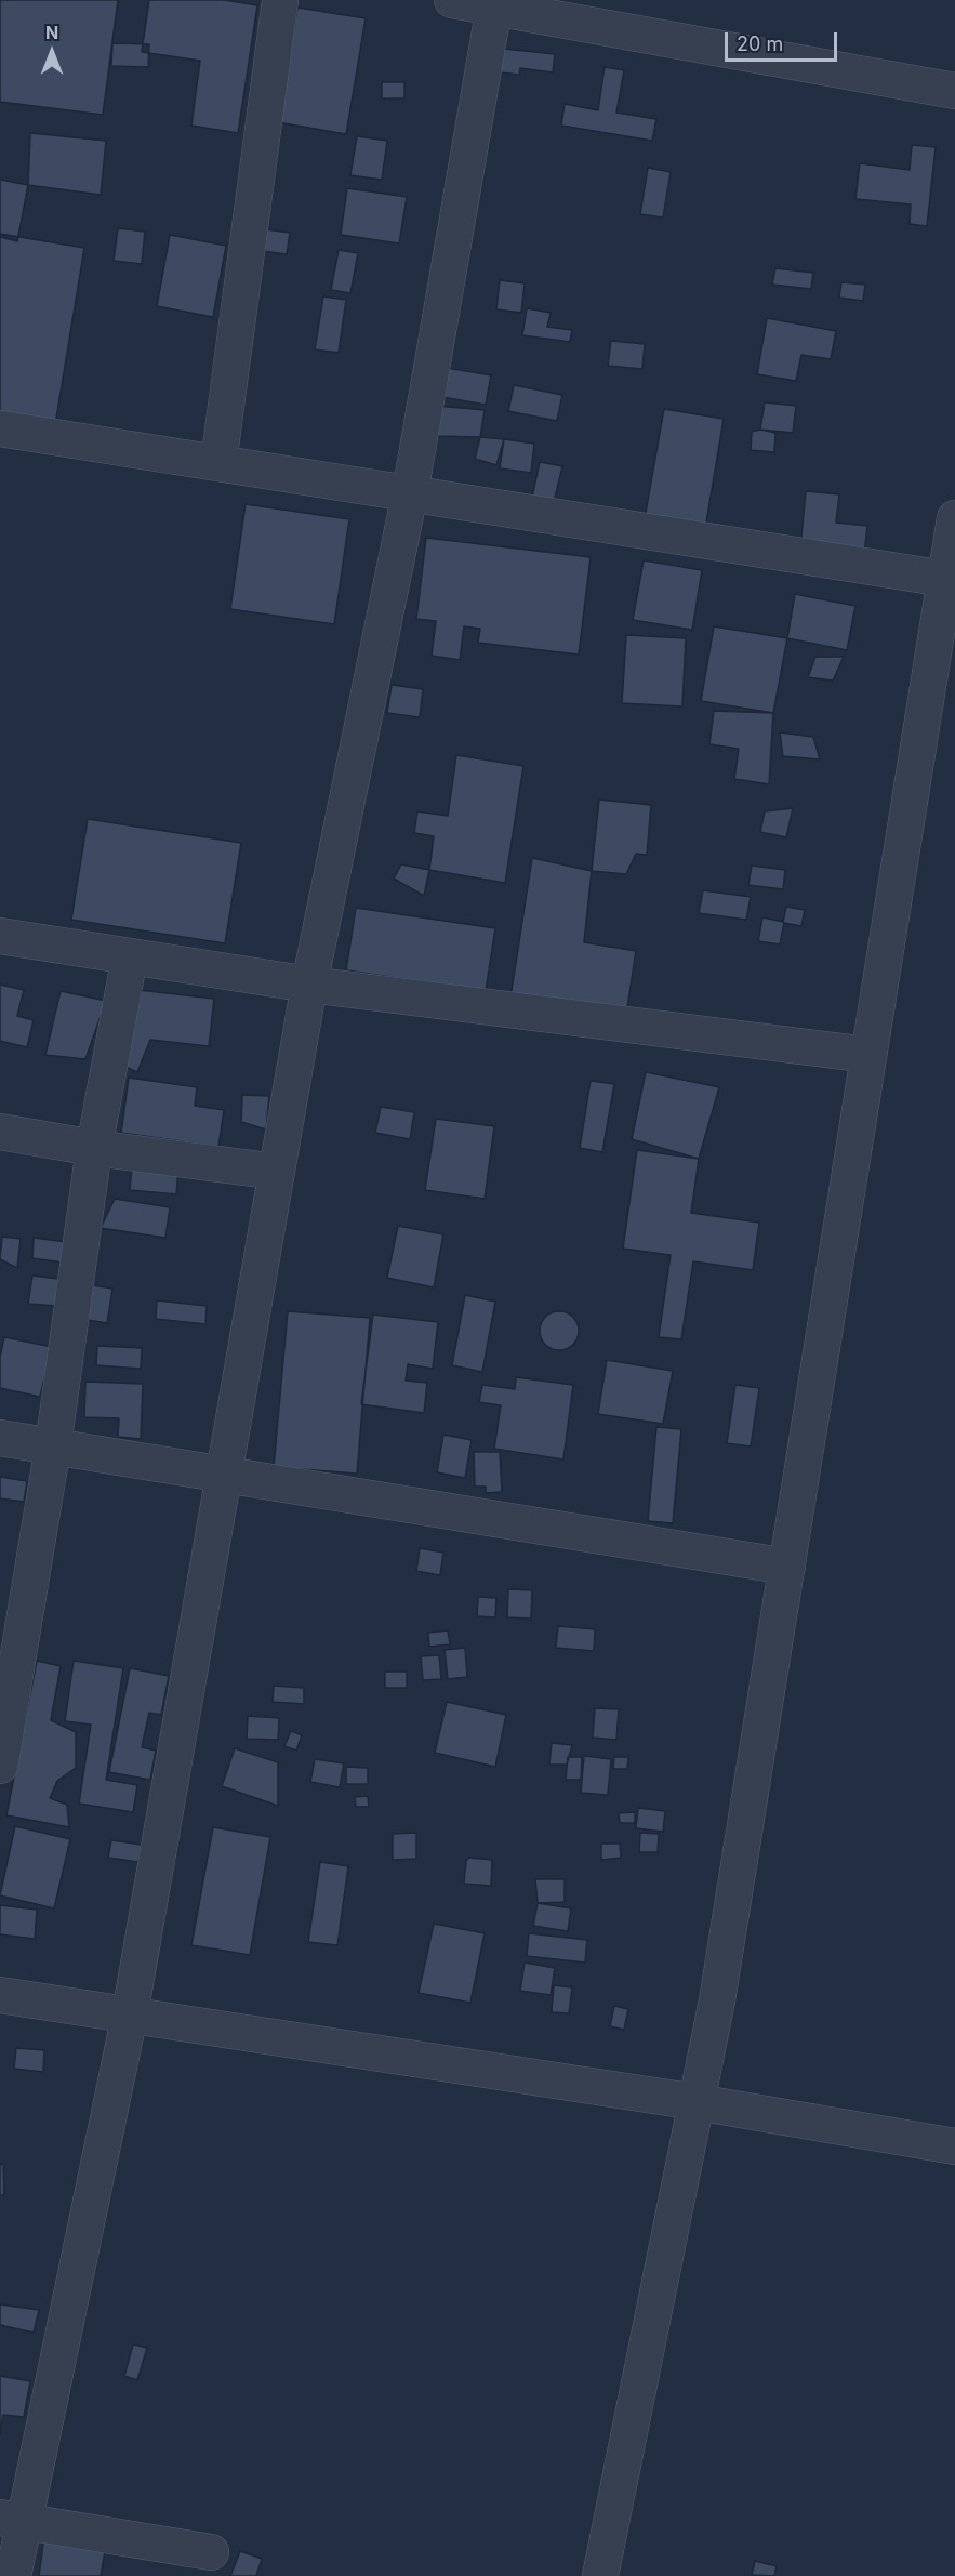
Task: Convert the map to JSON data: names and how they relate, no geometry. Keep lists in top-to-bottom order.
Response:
{
  "scale_bar": "20 m",
  "north": "top"
}
